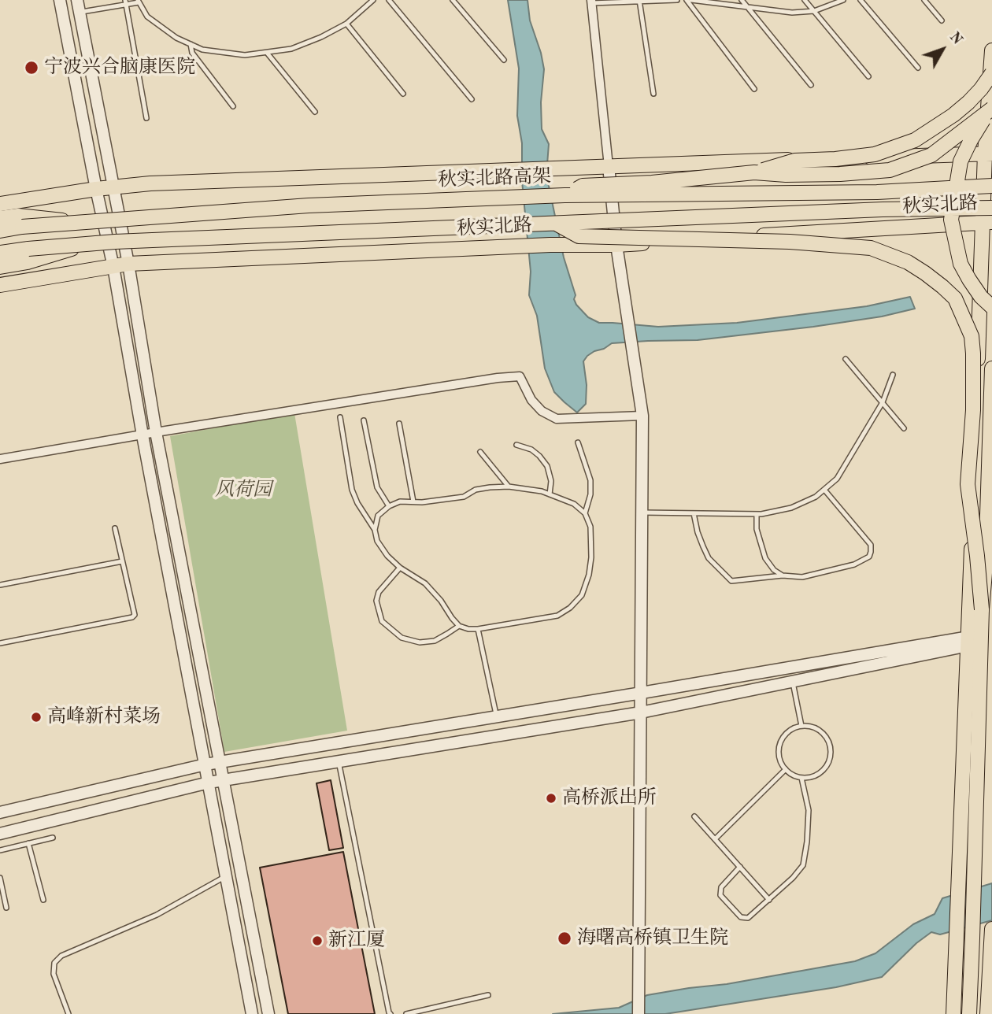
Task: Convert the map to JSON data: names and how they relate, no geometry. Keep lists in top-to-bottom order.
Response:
{
  "streets": {
    "main road": ["秋实北路高架", "秋实北路"]
  },
  "parks": ["风荷园"],
  "places": [
    "宁波兴合脑康医院",
    "高峰新村菜场",
    "高桥派出所",
    "海曙高桥镇卫生院",
    "新江厦"
  ],
  "north": "top right"
}
